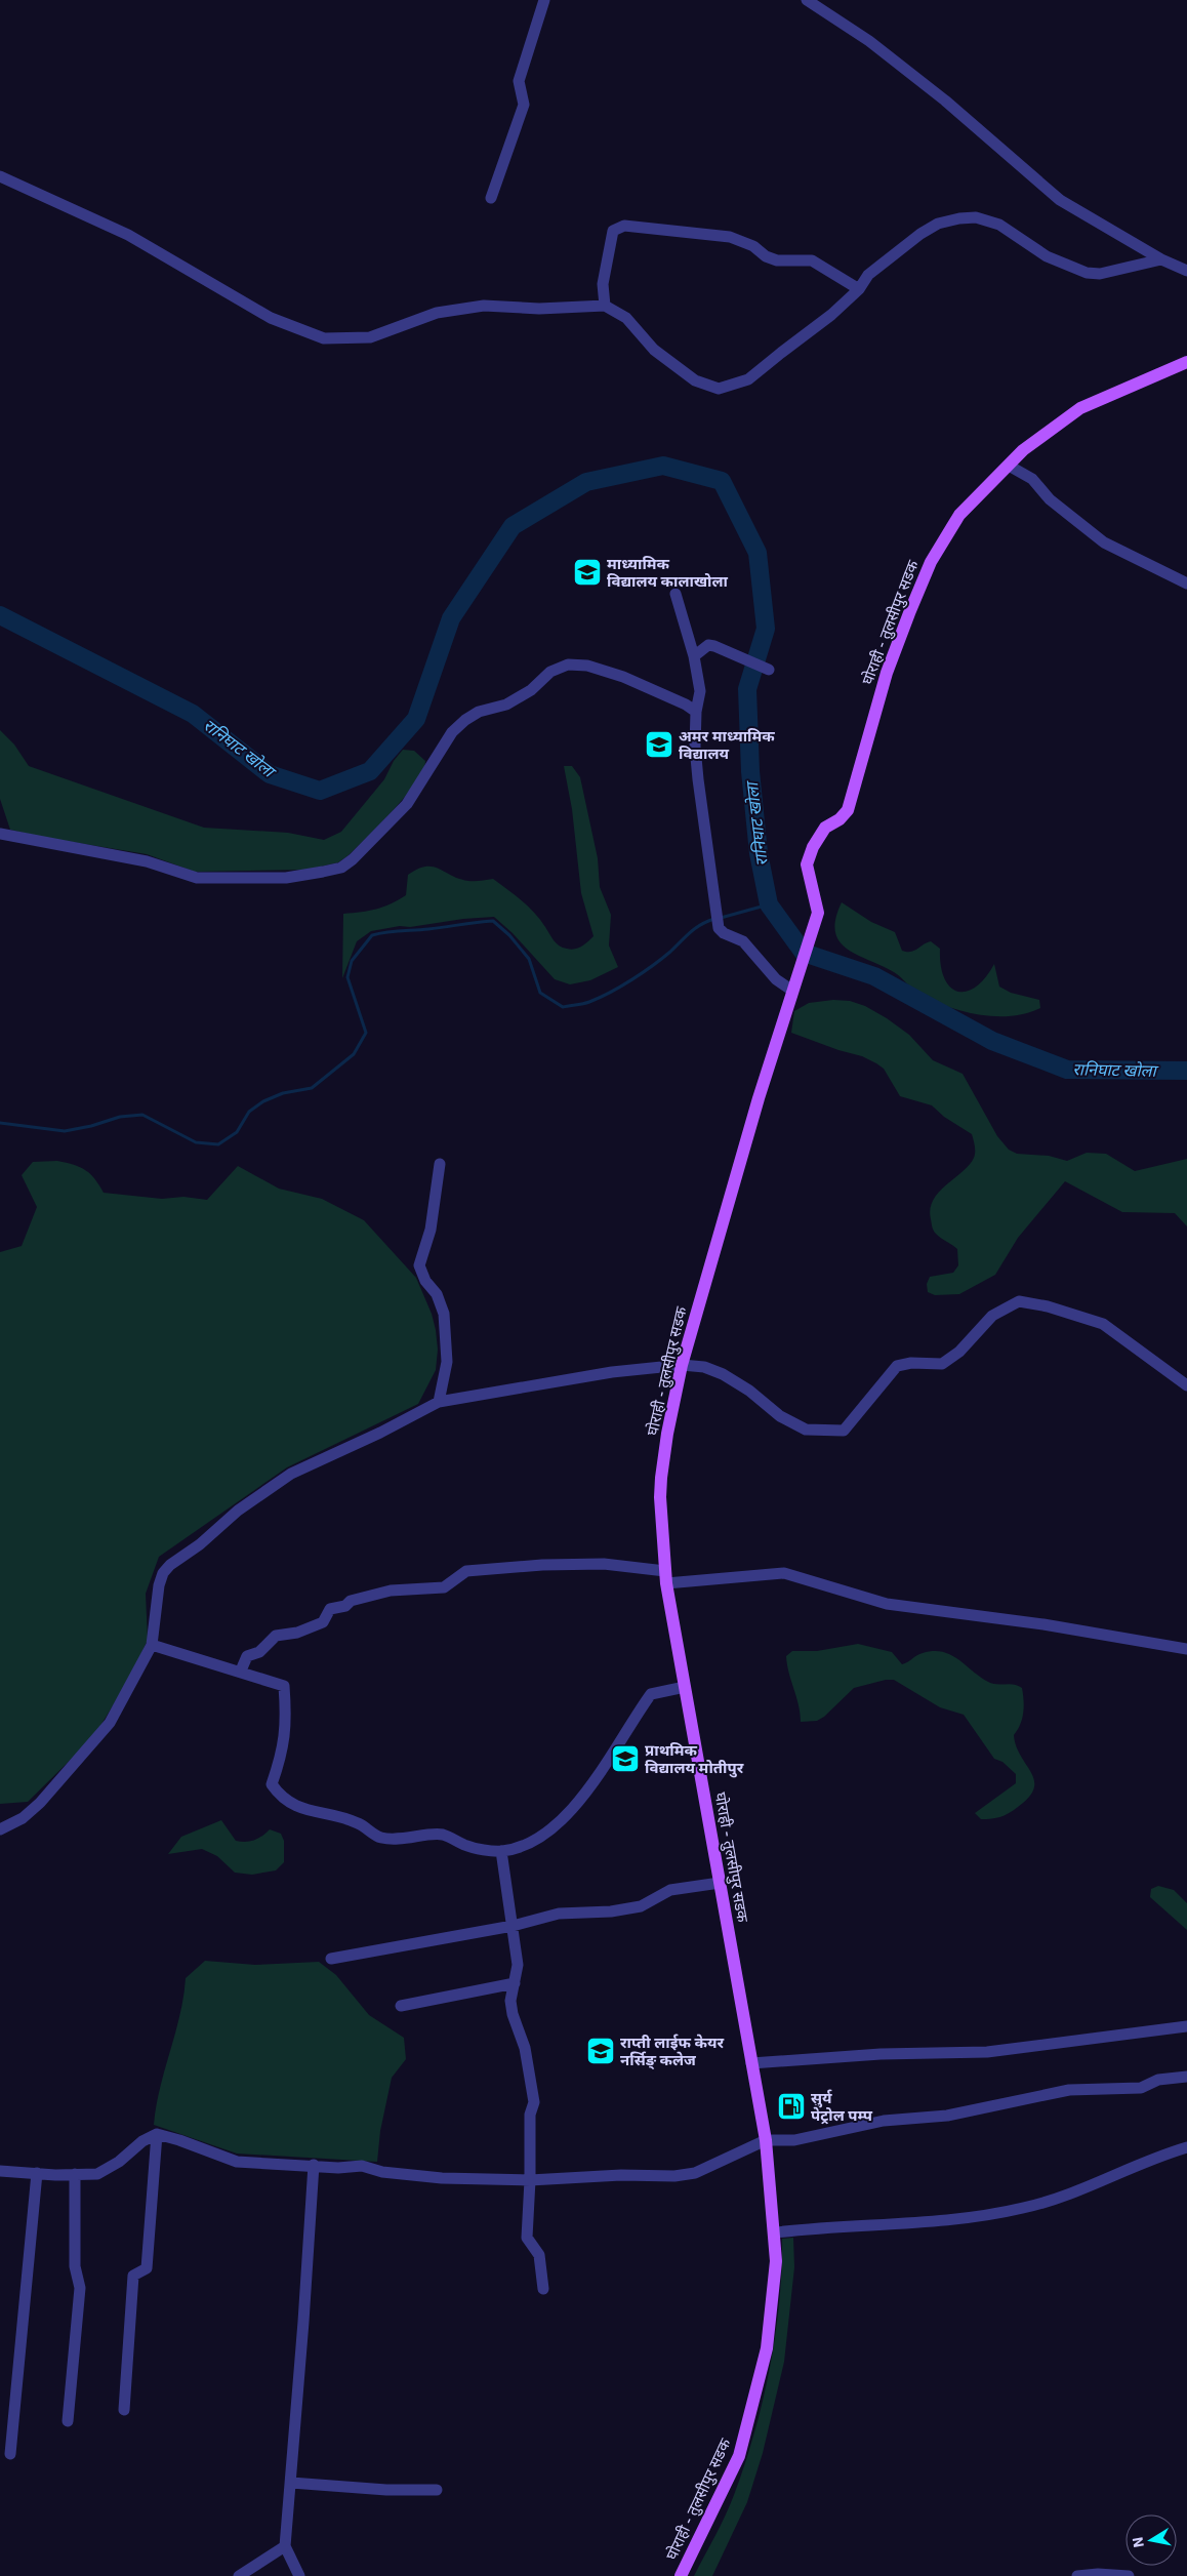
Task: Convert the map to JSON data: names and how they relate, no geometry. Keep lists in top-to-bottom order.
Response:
{
  "streets": {
    "main road": ["घोराही - तुलसीपुर सडक"]
  },
  "water": ["रानिघाट खोला"],
  "places": {
    "school or university": [
      "माध्यामिक विद्यालय कालाखोला",
      "अमर माध्यामिक विद्यालय",
      "प्राथमिक विद्यालय मोतीपुर",
      "राप्ती लाईफ केयर नर्सिङ् कलेज"
    ],
    "fuel station": ["सुर्य पेट्रोल पम्प"]
  },
  "north": "left"
}
